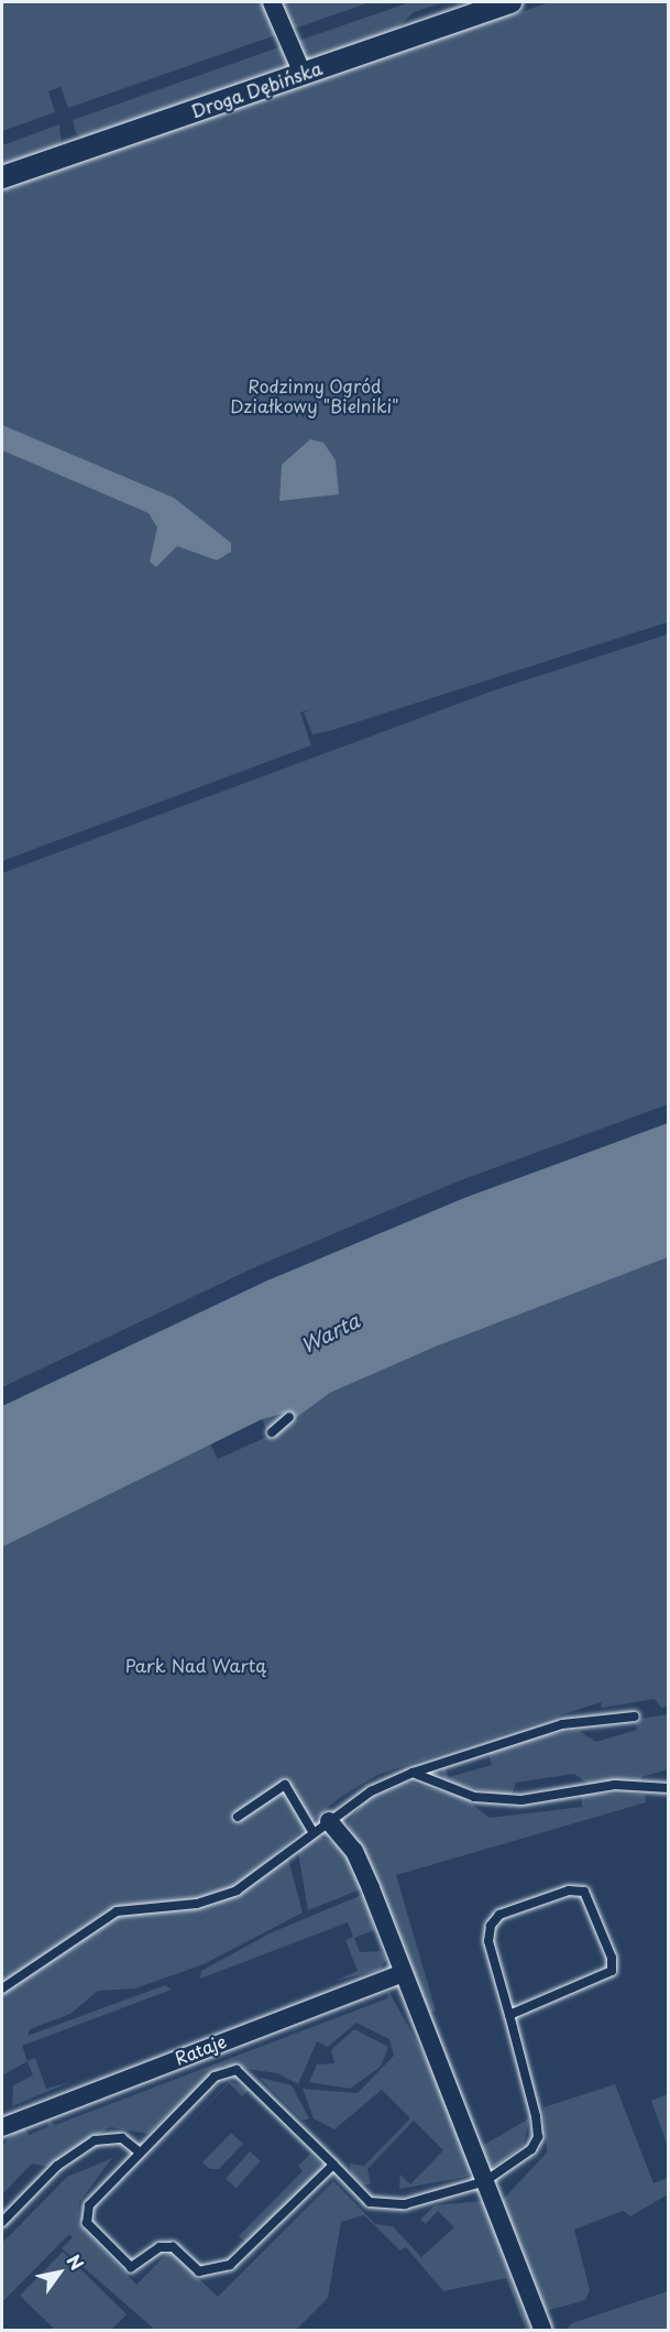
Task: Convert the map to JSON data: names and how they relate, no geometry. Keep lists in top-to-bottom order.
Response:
{
  "streets": {
    "street": ["Droga Dębińska", "Rataje"]
  },
  "water": ["Warta"],
  "parks": ["Rodzinny Ogród Działkowy \"Bielniki\"", "Park Nad Wartą"],
  "north": "top right"
}
